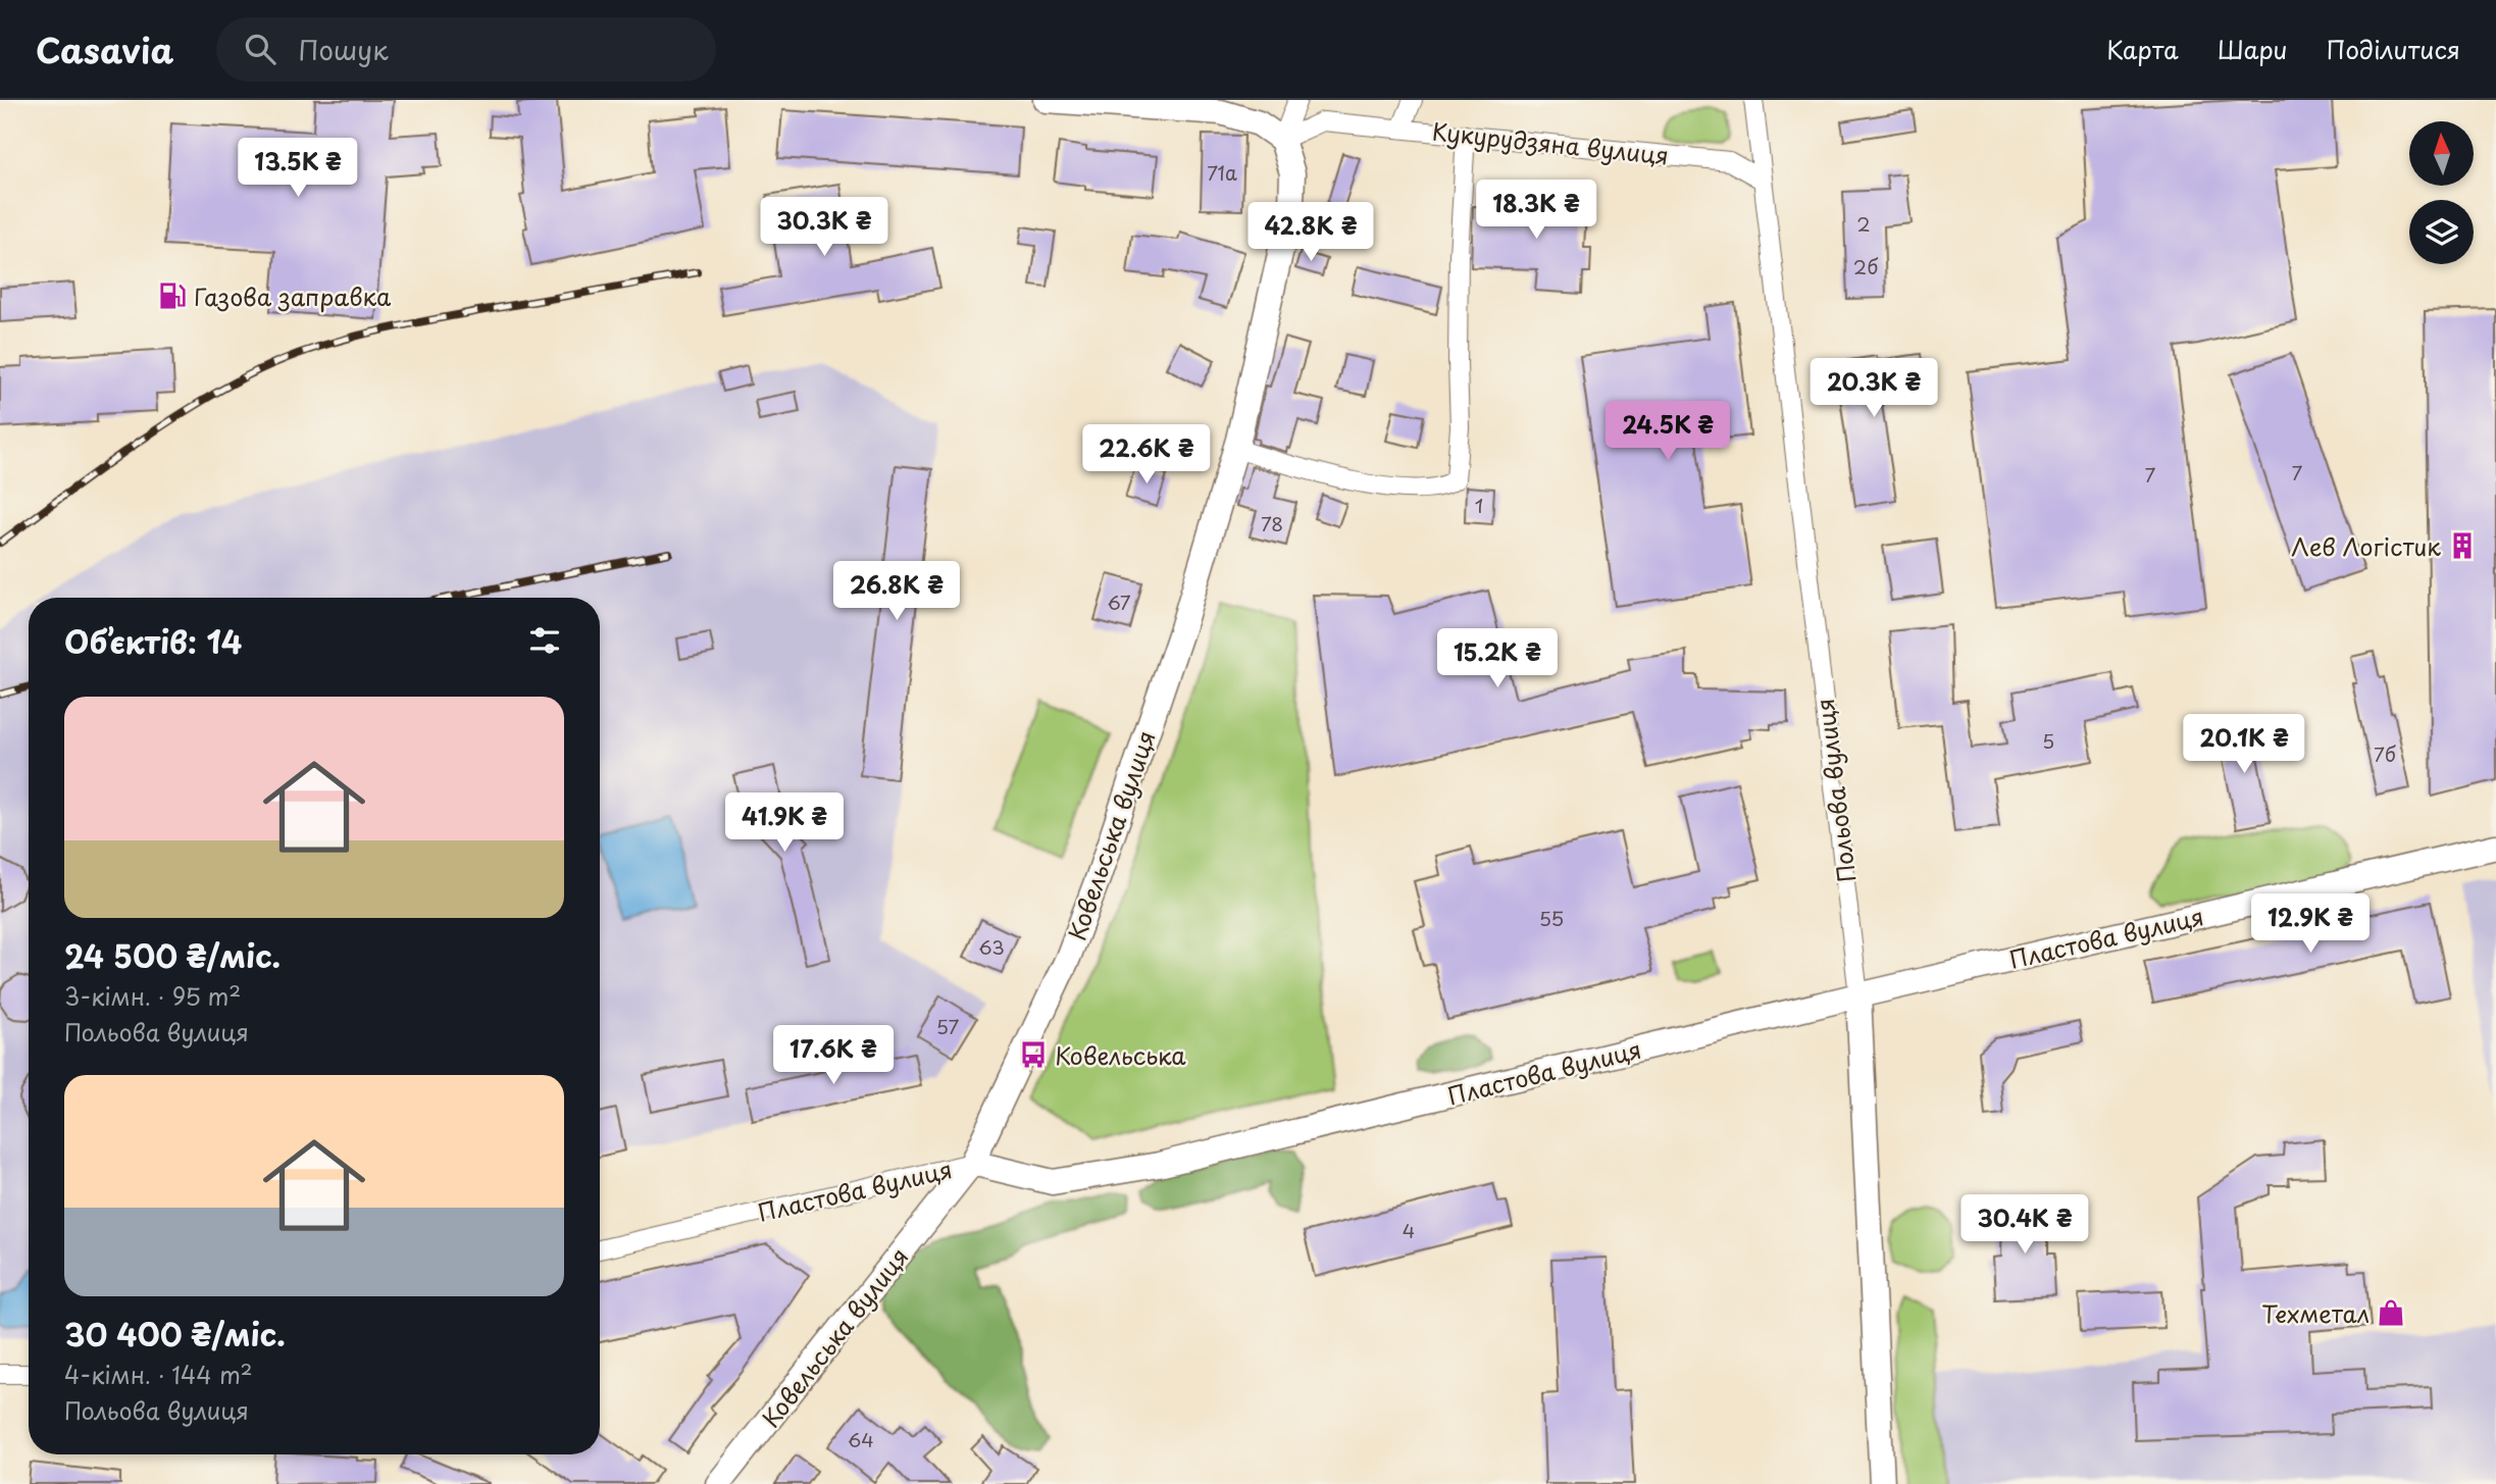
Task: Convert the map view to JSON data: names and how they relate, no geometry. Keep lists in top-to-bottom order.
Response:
{
  "streets": {
    "main road": ["Польова вулиця", "Ковельська вулиця", "Пластова вулиця"],
    "street": ["Кукурудзяна вулиця"]
  },
  "crossings": [
    ["Кукурудзяна вулиця", "Польова вулиця"],
    ["Кукурудзяна вулиця", "Ковельська вулиця"],
    ["Польова вулиця", "Пластова вулиця"],
    ["Ковельська вулиця", "Пластова вулиця"]
  ],
  "places": {
    "fuel station": ["Газова заправка"],
    "building": ["Лев Логістик"],
    "bus stop": ["Ковельська"],
    "shop": ["Техметал"]
  },
  "house_numbers": [
    "71а",
    "2",
    "2б",
    "7",
    "7",
    "1",
    "78",
    "67",
    "5",
    "7б",
    "55",
    "63",
    "57",
    "4",
    "64"
  ],
  "north": "top",
  "page": {
    "header": "Casavia",
    "search": "Пошук",
    "nav": ["Карта", "Шари", "Поділитися"],
    "price": [
      "13.5K ₴",
      "18.3K ₴",
      "30.3K ₴",
      "42.8K ₴",
      "20.3K ₴",
      "24.5K ₴",
      "22.6K ₴",
      "26.8K ₴",
      "15.2K ₴",
      "20.1K ₴",
      "41.9K ₴",
      "12.9K ₴",
      "17.6K ₴",
      "30.4K ₴"
    ],
    "heading": "Об’єктів: 14",
    "list": [
      {
        "name": "24 500 ₴/міс.",
        "note": "3-кімн. · 95 m² · Польова вулиця"
      },
      {
        "name": "30 400 ₴/міс.",
        "note": "4-кімн. · 144 m² · Польова вулиця"
      }
    ]
  }
}
